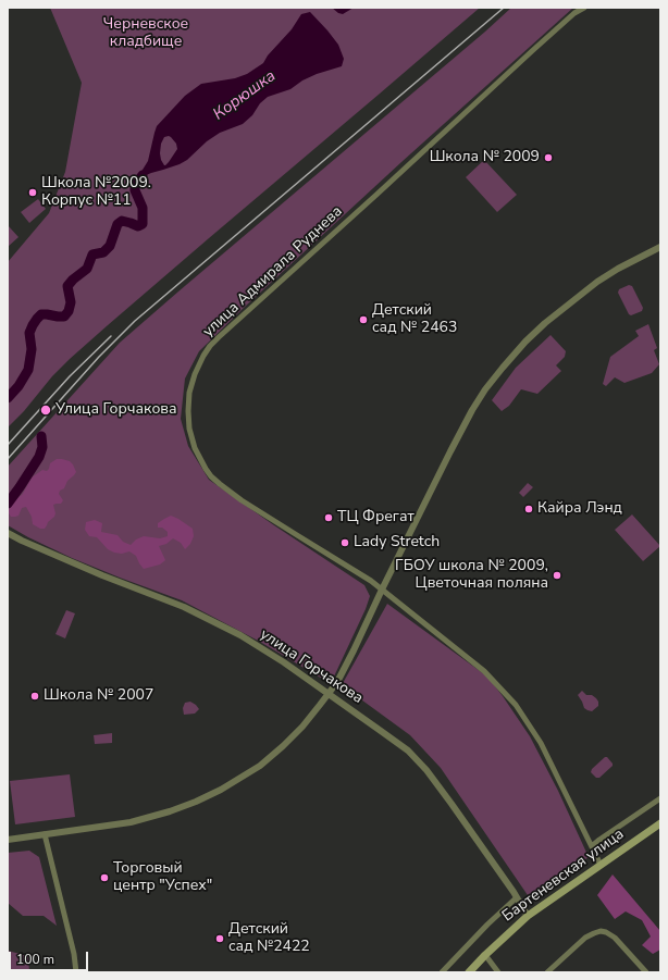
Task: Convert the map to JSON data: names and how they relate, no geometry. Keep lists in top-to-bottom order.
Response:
{
  "streets": {
    "main road": ["Бартеневская улица"],
    "street": ["улица Адмирала Руднева", "улица Горчакова"]
  },
  "crossings": [
    ["улица Адмирала Руднева", "Бартеневская улица"],
    ["улица Горчакова", "Бартеневская улица"]
  ],
  "water": ["Корюшка"],
  "parks": ["Черневское кладбище"],
  "places": [
    "Школа № 2009",
    "Школа №2009. Корпус №11",
    "Детский сад № 2463",
    "Улица Горчакова",
    "Кайра Лэнд",
    "ТЦ Фрегат",
    "Lady Stretch",
    "ГБОУ школа № 2009, Цветочная поляна",
    "Школа № 2007",
    "Торговый центр \"Успех\"",
    "Детский сад №2422"
  ],
  "scale_bar": "100 m"
}
